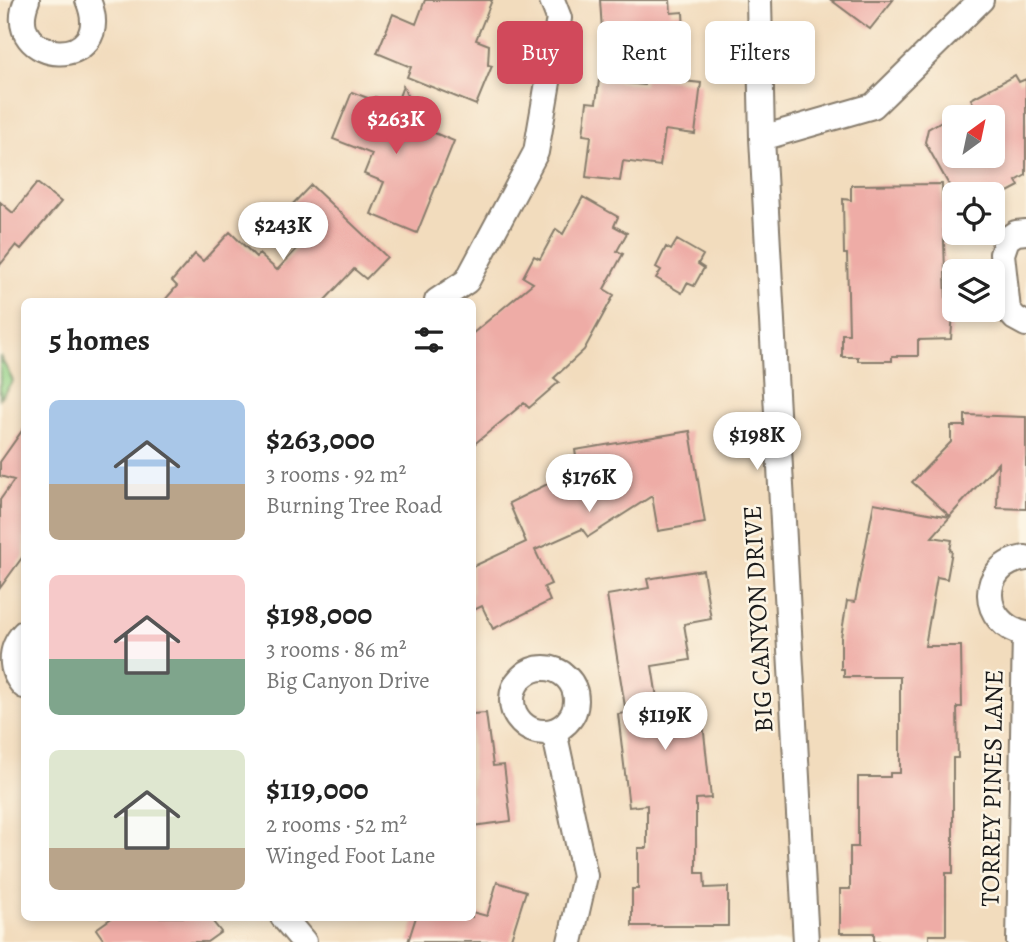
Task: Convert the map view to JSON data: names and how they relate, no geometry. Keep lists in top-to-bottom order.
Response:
{
  "streets": {
    "street": ["BIG CANYON DRIVE", "TORREY PINES LANE"]
  },
  "north": "top right",
  "page": {
    "chip": ["Buy", "Rent", "Filters"],
    "price": [
      "$263K",
      "$243K",
      "$198K",
      "$176K",
      "$119K"
    ],
    "heading": "5 homes",
    "list": [
      {
        "name": "$263,000",
        "note": "3 rooms · 92 m² · Burning Tree Road"
      },
      {
        "name": "$198,000",
        "note": "3 rooms · 86 m² · Big Canyon Drive"
      },
      {
        "name": "$119,000",
        "note": "2 rooms · 52 m² · Winged Foot Lane"
      }
    ]
  }
}
